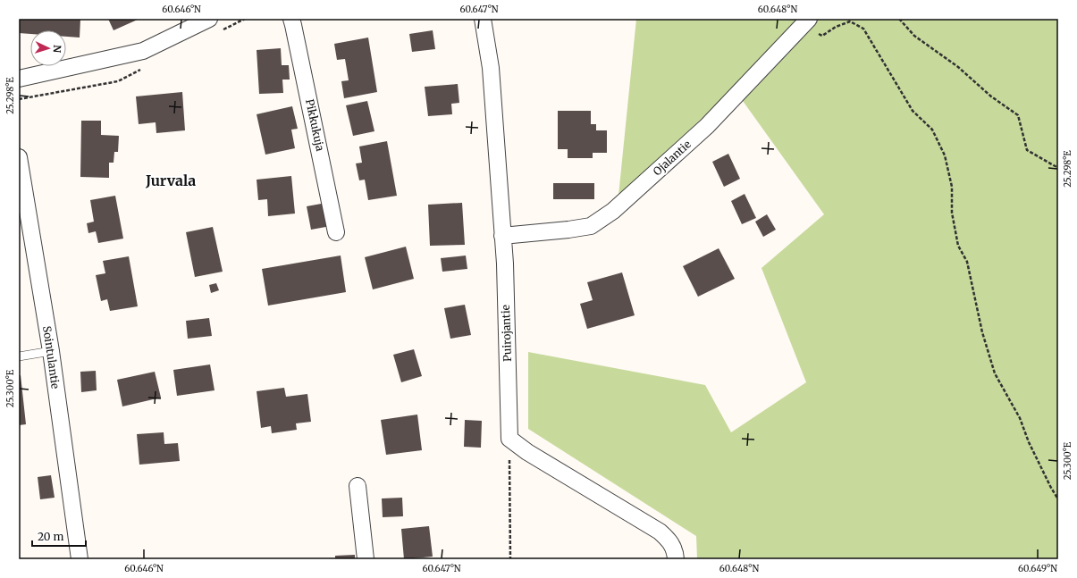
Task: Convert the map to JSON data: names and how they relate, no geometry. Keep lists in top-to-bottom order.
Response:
{
  "streets": {
    "street": [
      "Pikkukuja",
      "Ojalantie",
      "Puirojantie",
      "Sointulantie"
    ]
  },
  "crossings": [
    ["Ojalantie", "Puirojantie"]
  ],
  "districts": ["Jurvala"],
  "scale_bar": "20 m",
  "north": "right",
  "coordinates": [
    "60.646°N",
    "60.647°N",
    "60.648°N",
    "25.298°E",
    "25.300°E",
    "60.649°N"
  ]
}
